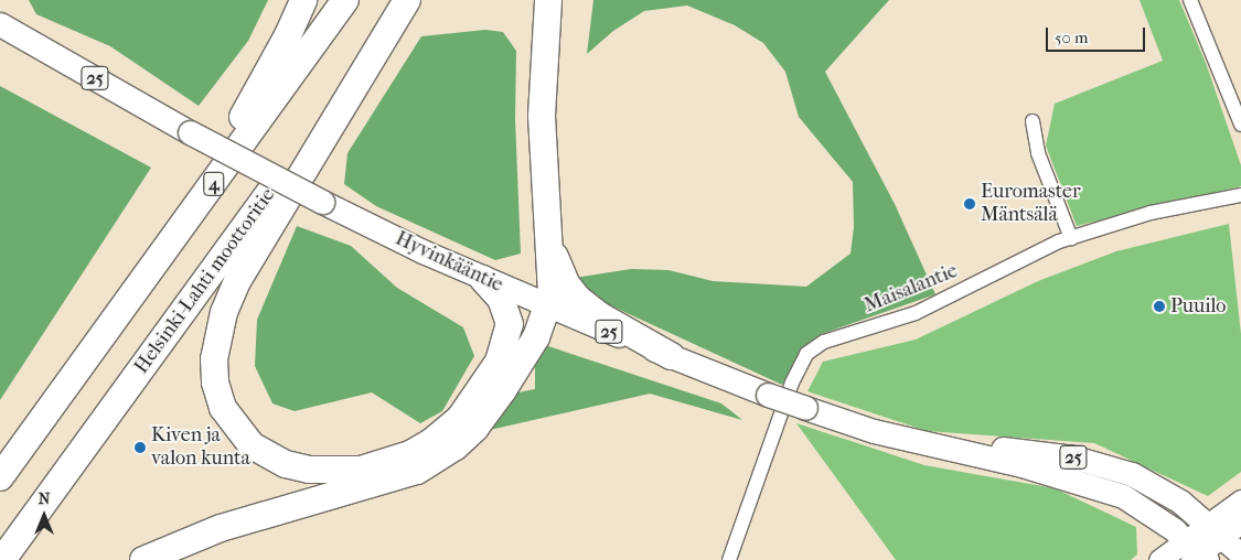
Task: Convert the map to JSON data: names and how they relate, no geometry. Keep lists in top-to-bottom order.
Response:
{
  "streets": {
    "highway": [
      "25",
      "4",
      "Hyvinkääntie",
      "Helsinki-Lahti moottoritie"
    ],
    "street": ["Maisalantie"]
  },
  "places": ["Euromaster Mäntsälä", "Puuilo", "Kiven ja valon kunta"],
  "scale_bar": "50 m",
  "north": "top"
}
